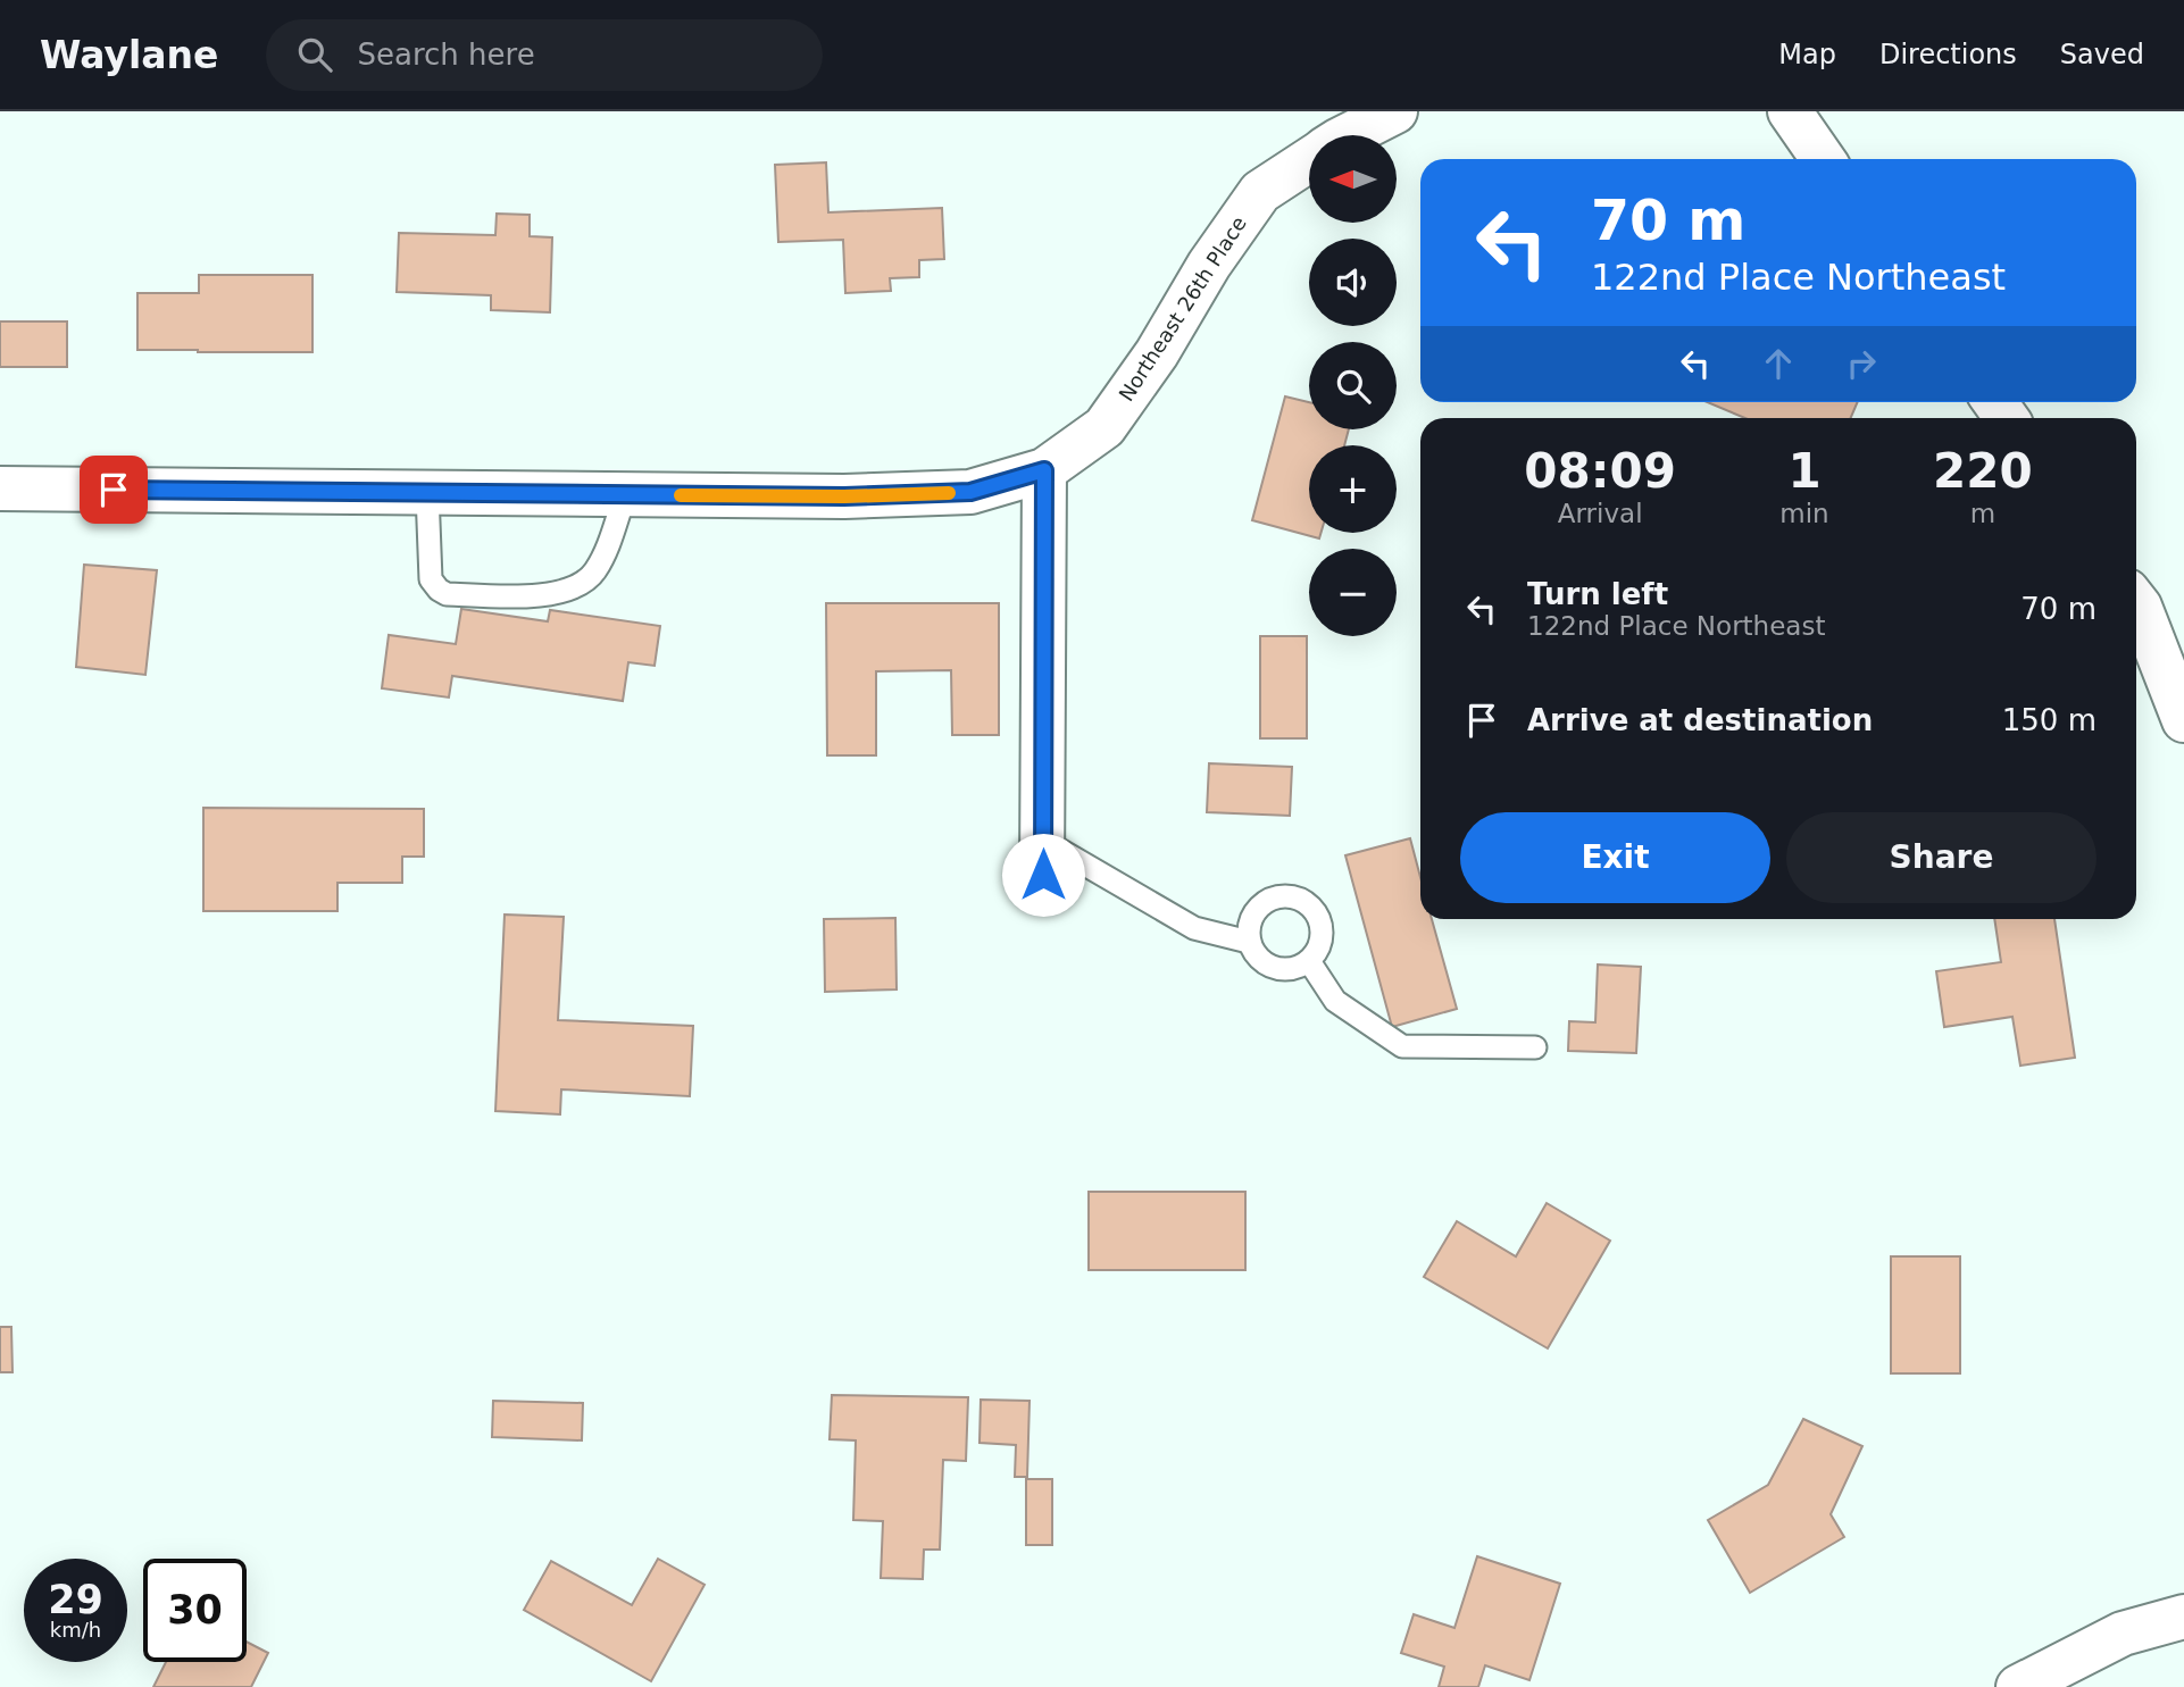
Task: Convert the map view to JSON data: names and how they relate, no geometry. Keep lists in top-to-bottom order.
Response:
{
  "streets": {
    "street": ["Northeast 26th Place"]
  },
  "north": "left",
  "page": {
    "header": "Waylane",
    "search": "Search here",
    "nav": ["Map", "Directions", "Saved"],
    "map_buttons": ["+", "−"],
    "turn": ["70 m", "122nd Place Northeast"],
    "eta": [
      "08:09",
      "Arrival",
      "1",
      "min",
      "220",
      "m"
    ],
    "list": [
      {
        "name": "Turn left",
        "note": "122nd Place Northeast",
        "value": "70 m"
      },
      {
        "name": "Arrive at destination",
        "value": "150 m"
      }
    ],
    "buttons": ["Exit", "Share"],
    "speed": "29 km/h",
    "limit": "30"
  }
}
